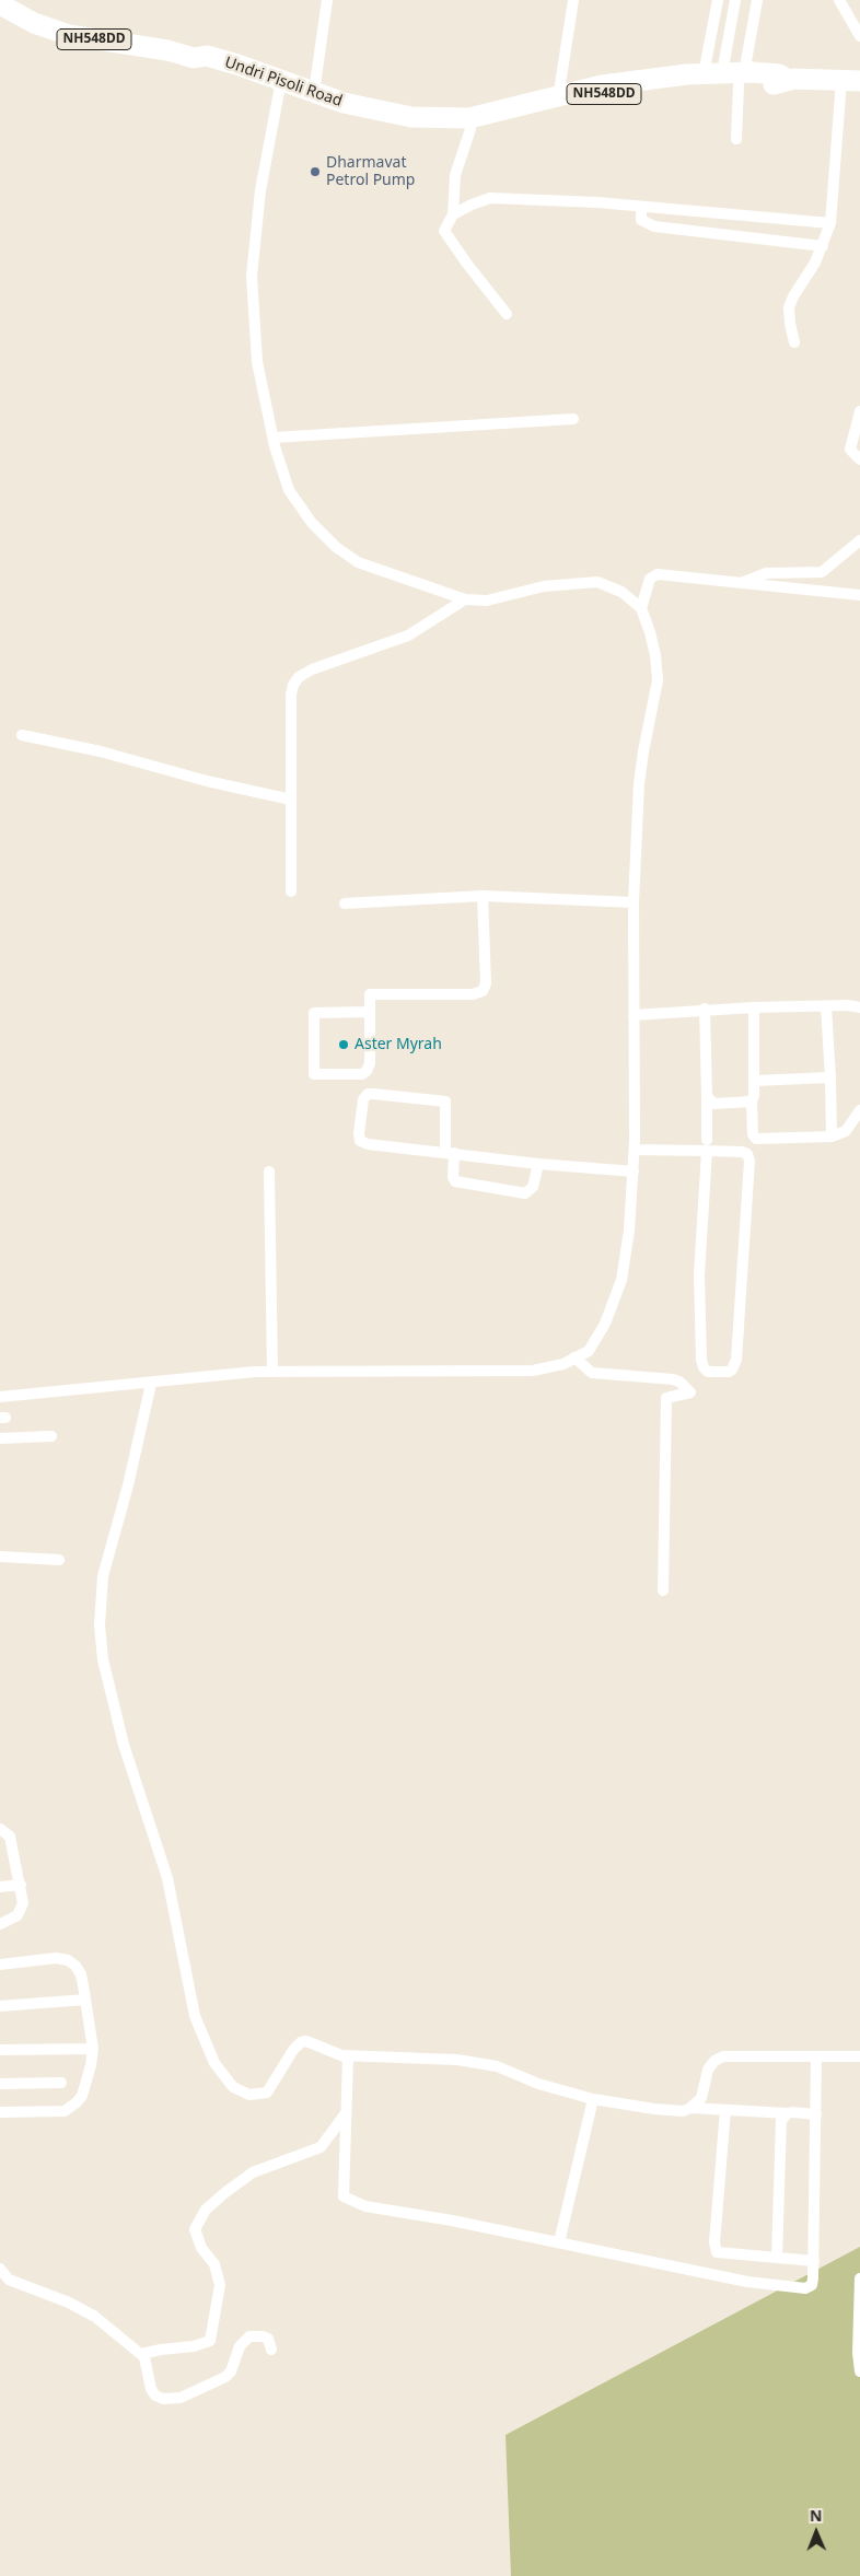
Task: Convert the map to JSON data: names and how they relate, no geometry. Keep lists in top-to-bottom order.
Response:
{
  "streets": {
    "highway": ["NH548DD", "Undri Pisoli Road"]
  },
  "crossings": [
    ["NH548DD", "Undri Pisoli Road"]
  ],
  "places": ["Dharmavat Petrol Pump", "Aster Myrah"],
  "north": "top"
}
